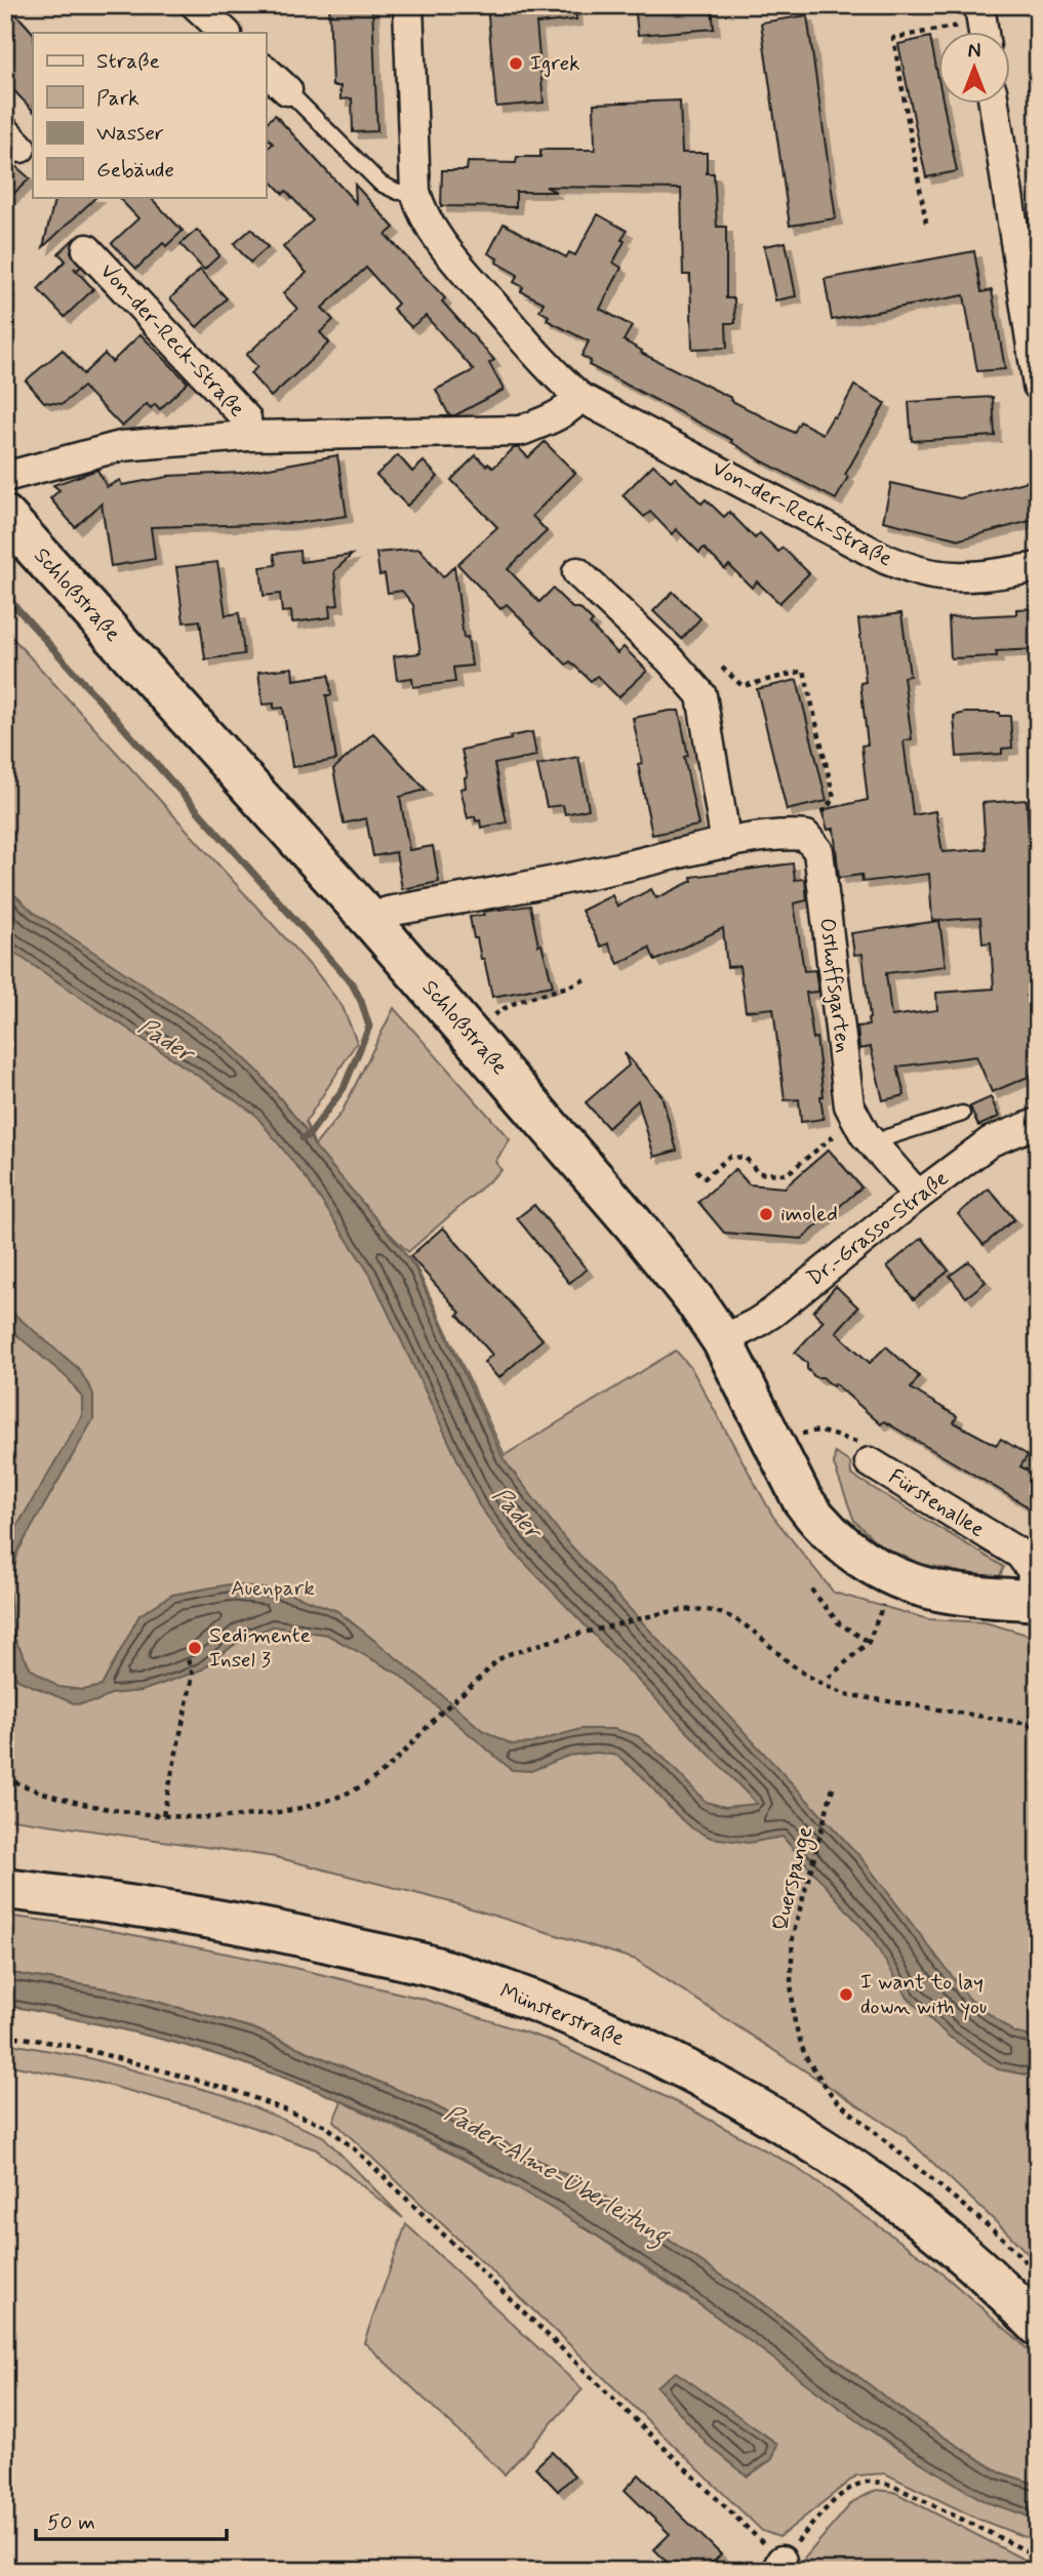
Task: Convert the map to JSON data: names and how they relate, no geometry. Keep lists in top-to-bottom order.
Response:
{
  "streets": {
    "street": [
      "Von-der-Reck-Straße",
      "Schloßstraße",
      "Osthoffsgarten",
      "Dr.-Grasso-Straße",
      "Fürstenallee",
      "Münsterstraße"
    ],
    "path": ["Querspange"]
  },
  "crossings": [
    ["Schloßstraße", "Dr.-Grasso-Straße"],
    ["Schloßstraße", "Fürstenallee"],
    ["Osthoffsgarten", "Dr.-Grasso-Straße"]
  ],
  "water": ["Pader", "Pader-Alme-Überleitung"],
  "parks": ["Auenpark"],
  "places": [
    "Igrek",
    "imoled",
    "Sedimente Insel 3",
    "I want to lay down with you"
  ],
  "legend": [
    "Straße",
    "Park",
    "Wasser",
    "Gebäude"
  ],
  "scale_bar": "50 m",
  "north": "top"
}
